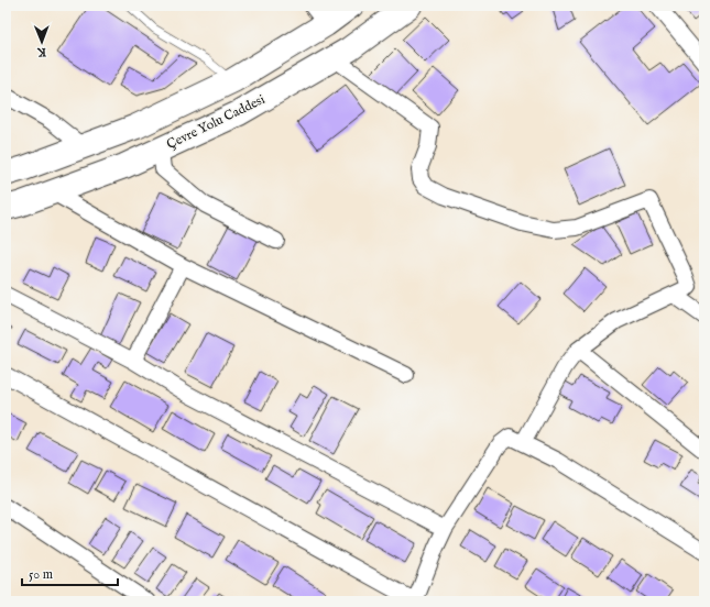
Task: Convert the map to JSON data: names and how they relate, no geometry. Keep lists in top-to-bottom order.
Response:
{
  "streets": {
    "highway": ["Çevre Yolu Caddesi"]
  },
  "scale_bar": "50 m",
  "north": "bottom"
}
